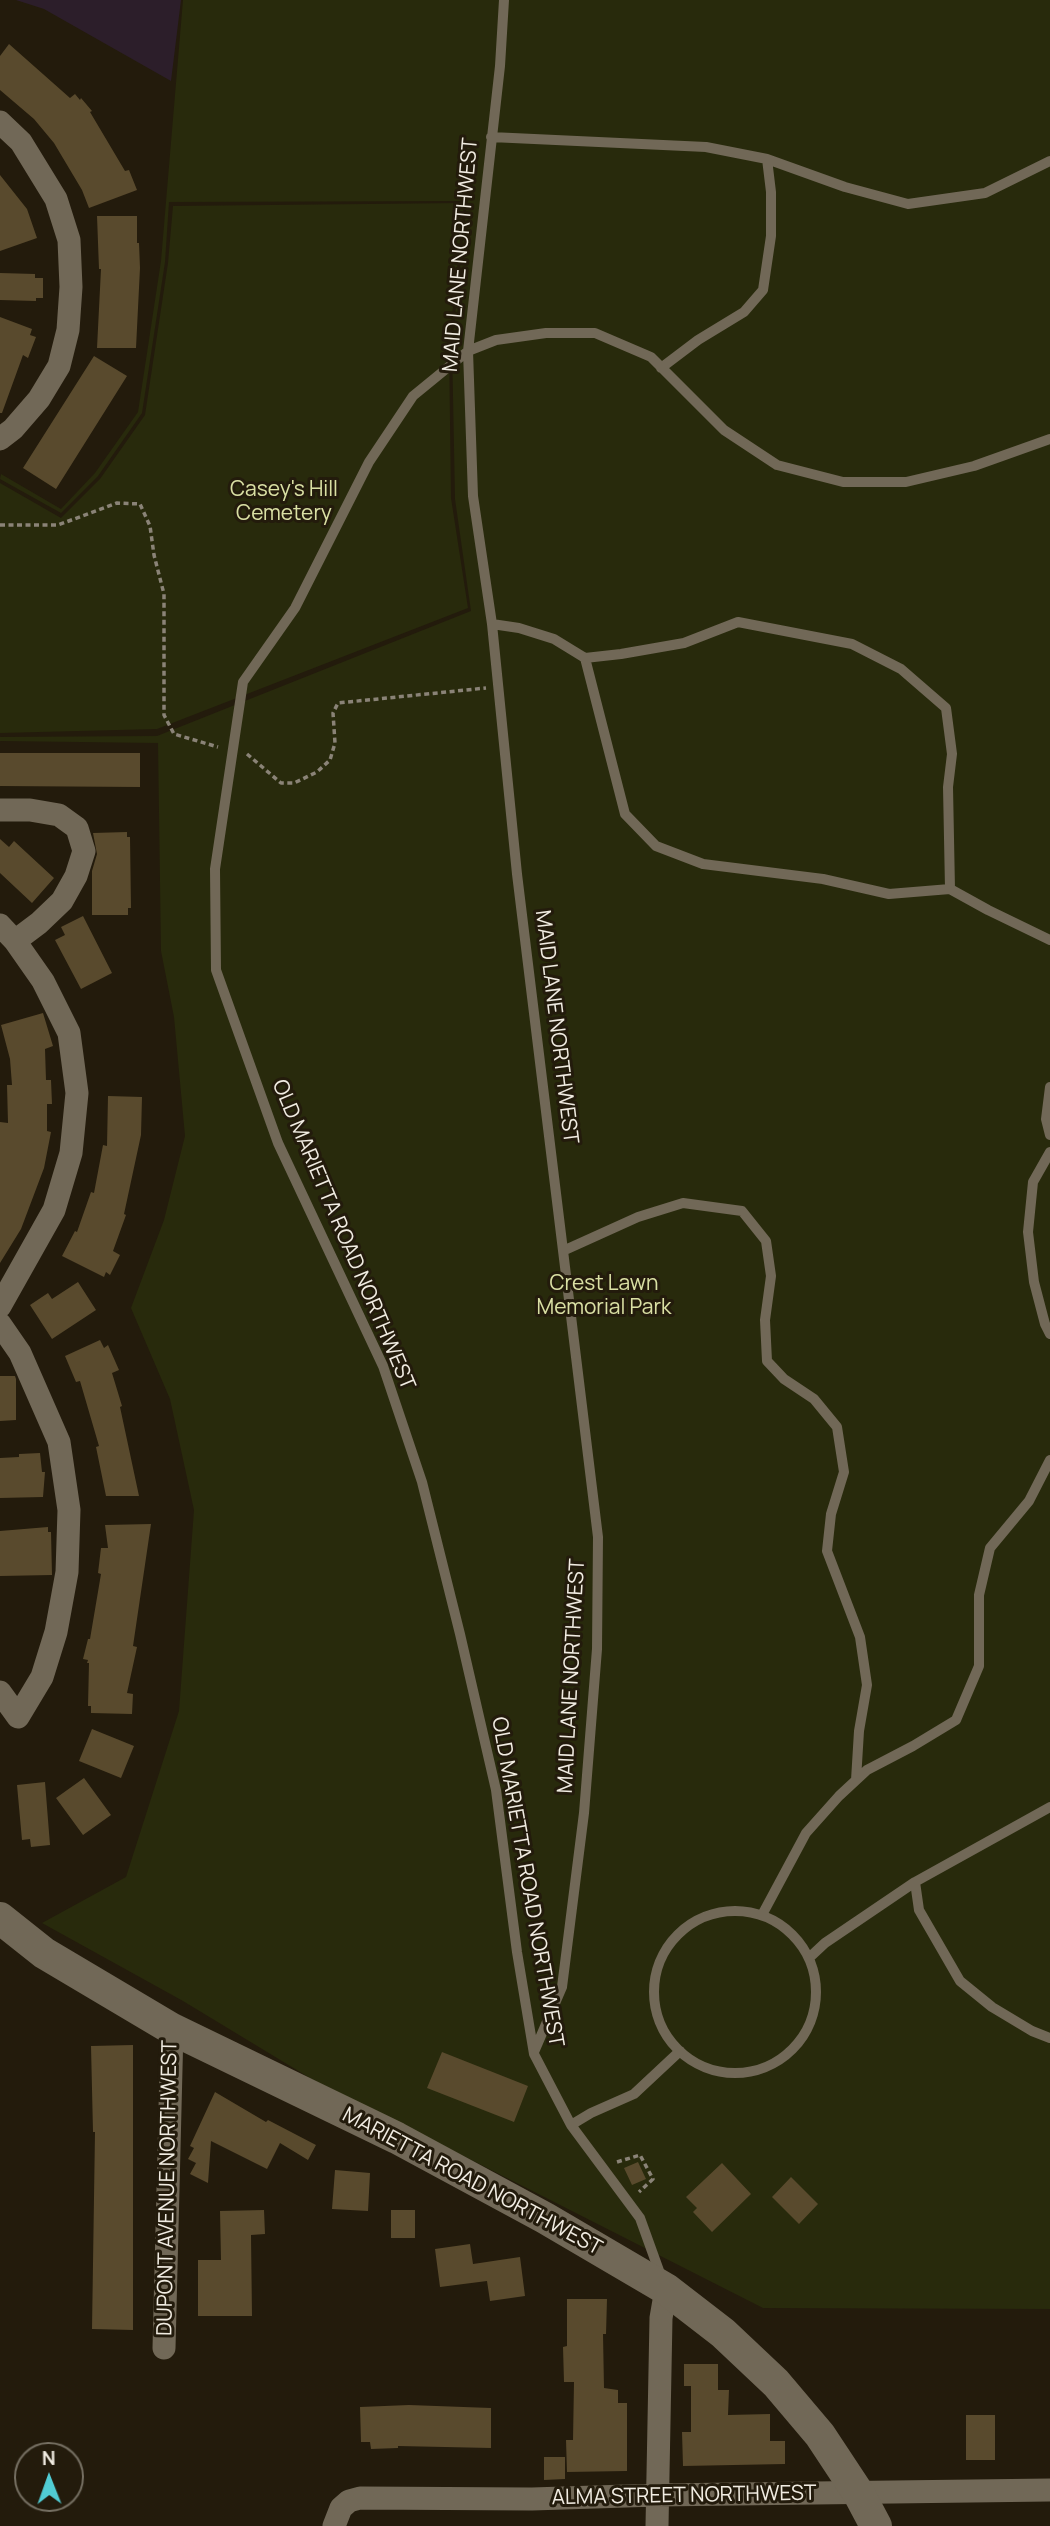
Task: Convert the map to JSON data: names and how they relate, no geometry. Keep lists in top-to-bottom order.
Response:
{
  "streets": {
    "main road": ["MARIETTA ROAD NORTHWEST"],
    "street": ["DUPONT AVENUE NORTHWEST", "ALMA STREET NORTHWEST"],
    "lane": ["MAID LANE NORTHWEST", "OLD MARIETTA ROAD NORTHWEST"]
  },
  "crossings": [
    ["MAID LANE NORTHWEST", "OLD MARIETTA ROAD NORTHWEST"],
    ["OLD MARIETTA ROAD NORTHWEST", "MARIETTA ROAD NORTHWEST"],
    ["MARIETTA ROAD NORTHWEST", "DUPONT AVENUE NORTHWEST"],
    ["MARIETTA ROAD NORTHWEST", "ALMA STREET NORTHWEST"]
  ],
  "parks": ["Casey's Hill Cemetery", "Crest Lawn Memorial Park"],
  "north": "top"
}
